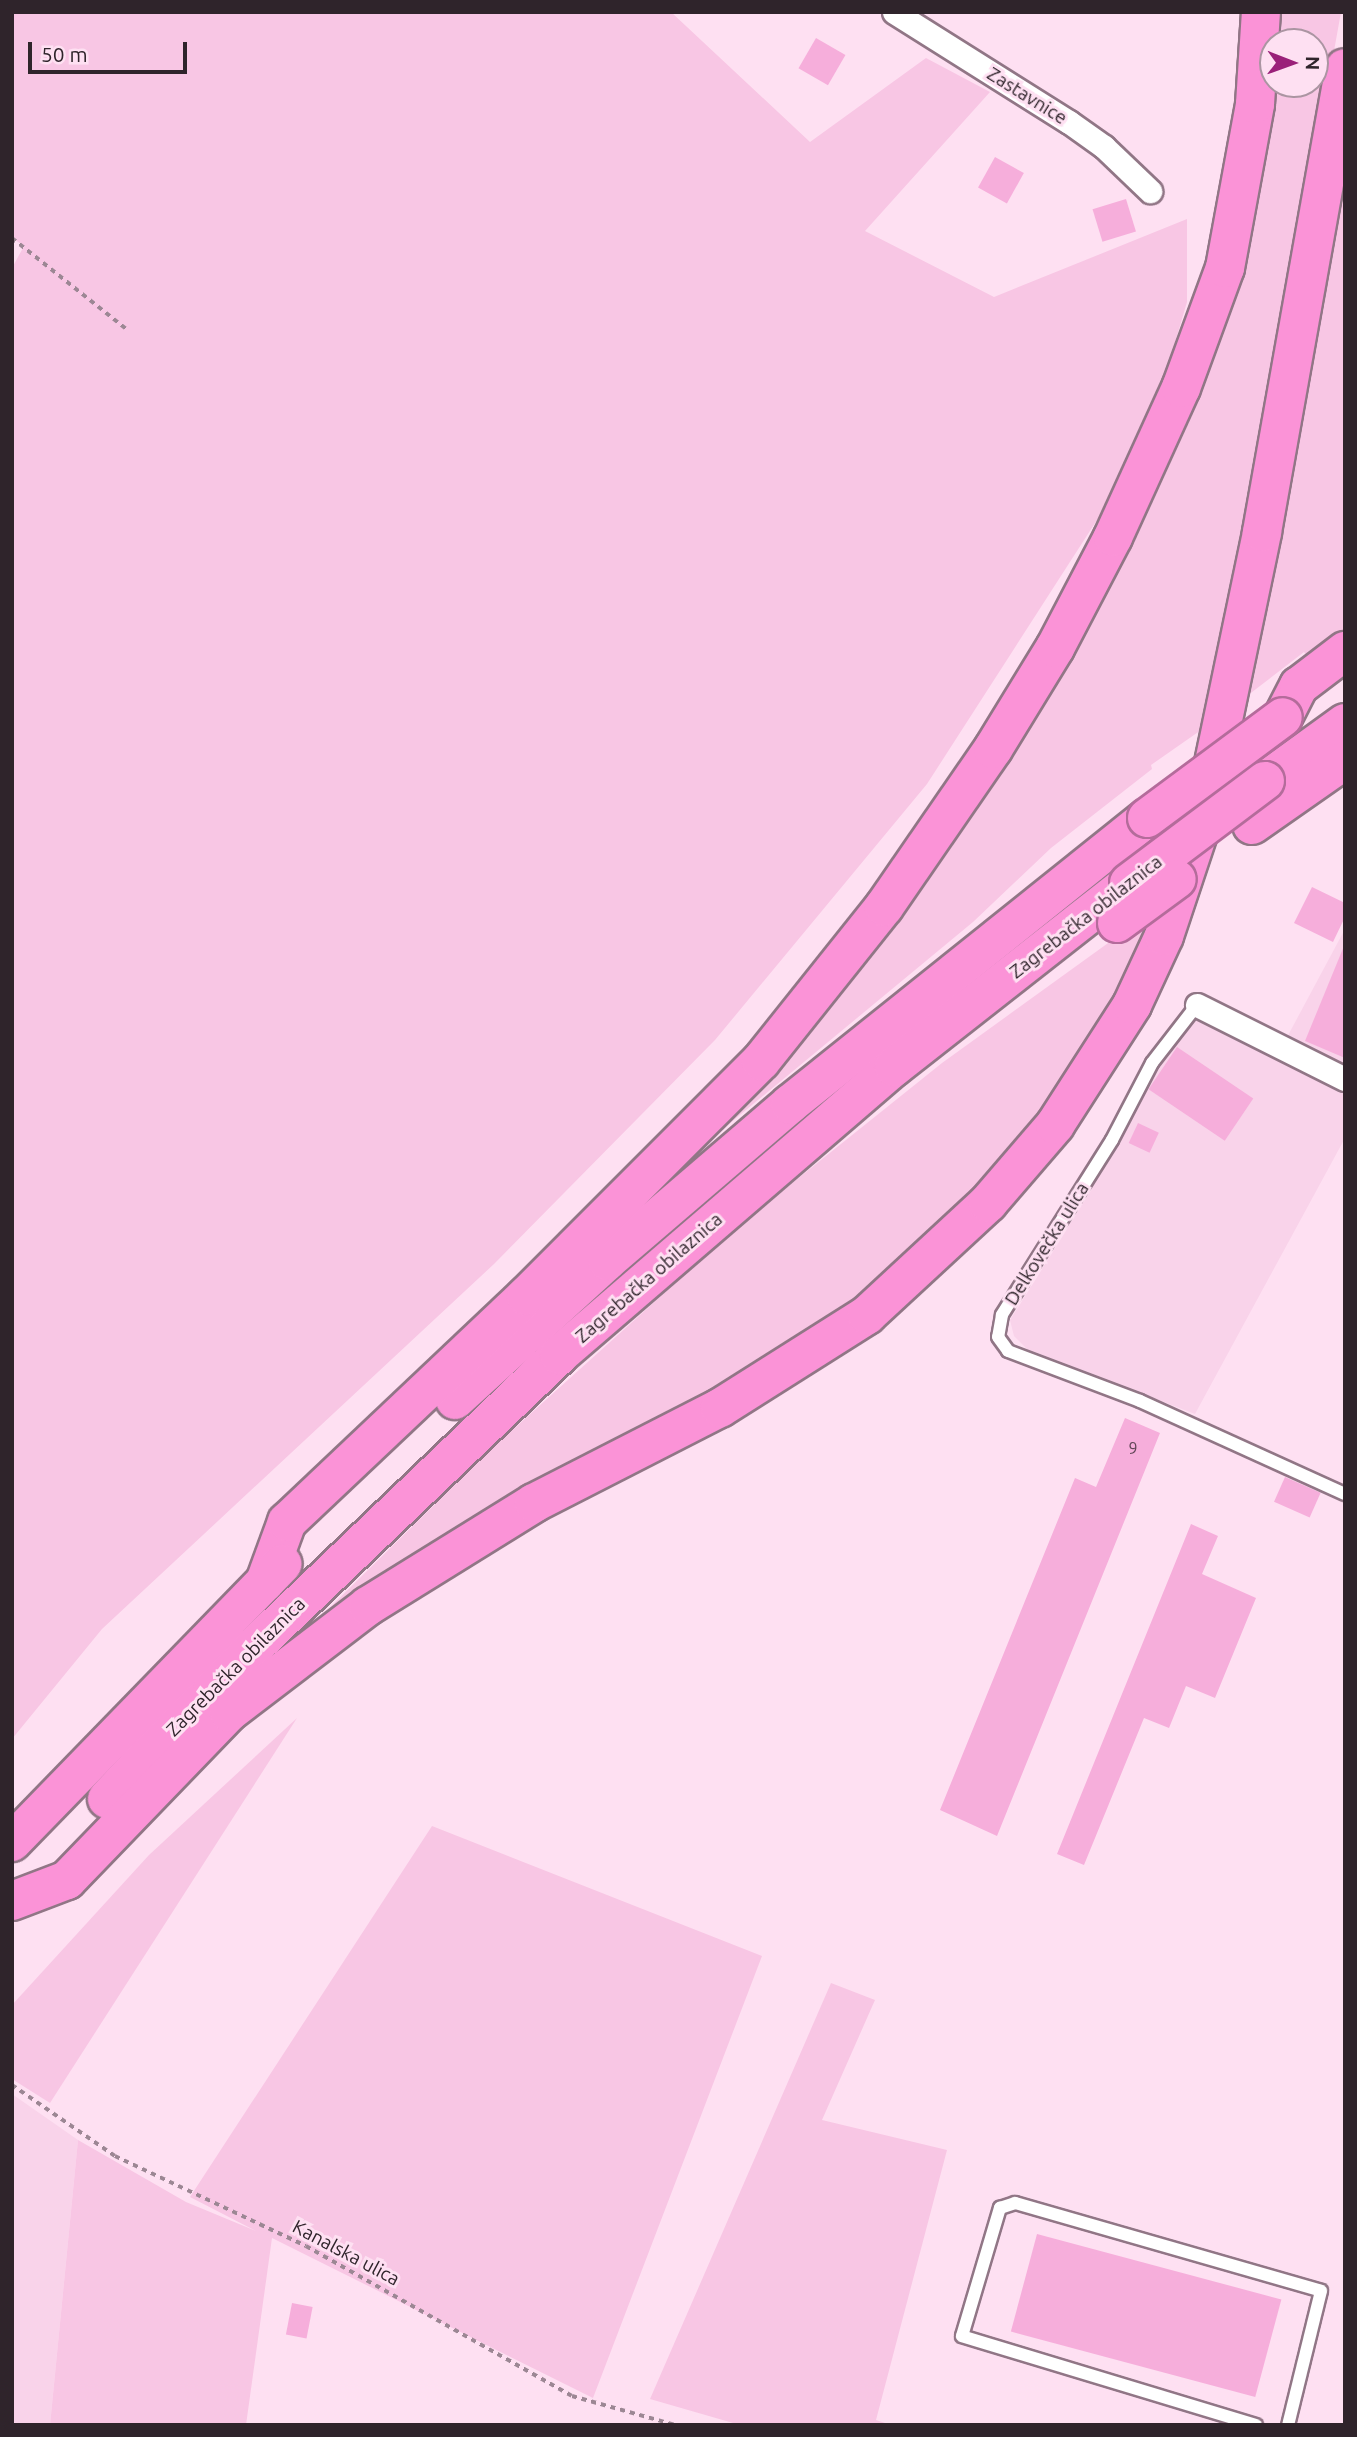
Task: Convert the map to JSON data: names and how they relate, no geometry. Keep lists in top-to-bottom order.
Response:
{
  "streets": {
    "highway": ["Zagrebačka obilaznica"],
    "street": ["Zastavnice", "Delkovečka ulica"],
    "path": ["Kanalska ulica"]
  },
  "house_numbers": ["9"],
  "scale_bar": "50 m",
  "north": "right"
}
